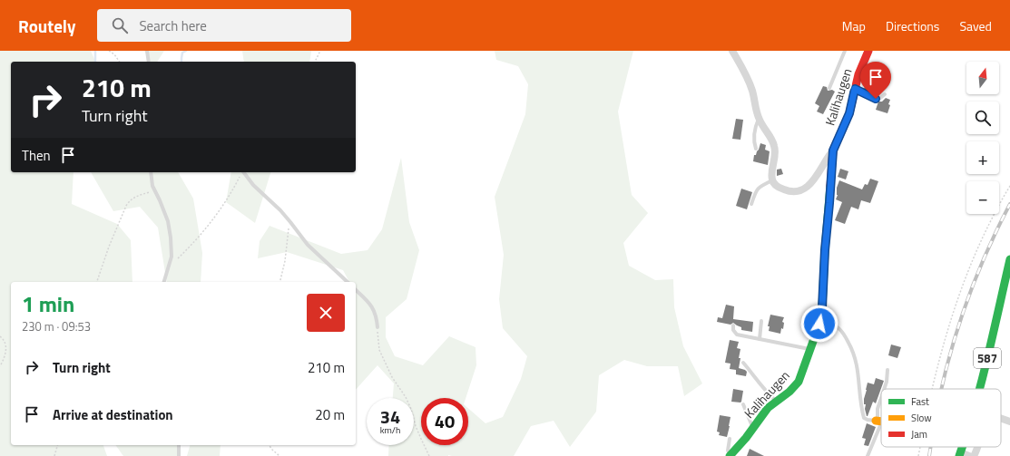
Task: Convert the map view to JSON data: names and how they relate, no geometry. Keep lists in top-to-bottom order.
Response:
{
  "streets": {
    "street": ["Kalihaugen", "587"]
  },
  "legend": ["Fast", "Slow", "Jam"],
  "north": "top",
  "page": {
    "header": "Routely",
    "search": "Search here",
    "nav": ["Map", "Directions", "Saved"],
    "map_buttons": ["+", "−"],
    "turn": ["210 m", "Turn right"],
    "then": "Then",
    "heading": ["1 min", "230 m · 09:53"],
    "list": [
      {
        "name": "Turn right",
        "value": "210 m"
      },
      {
        "name": "Arrive at destination",
        "value": "20 m"
      }
    ],
    "speed": "34 km/h",
    "limit": "40"
  }
}
